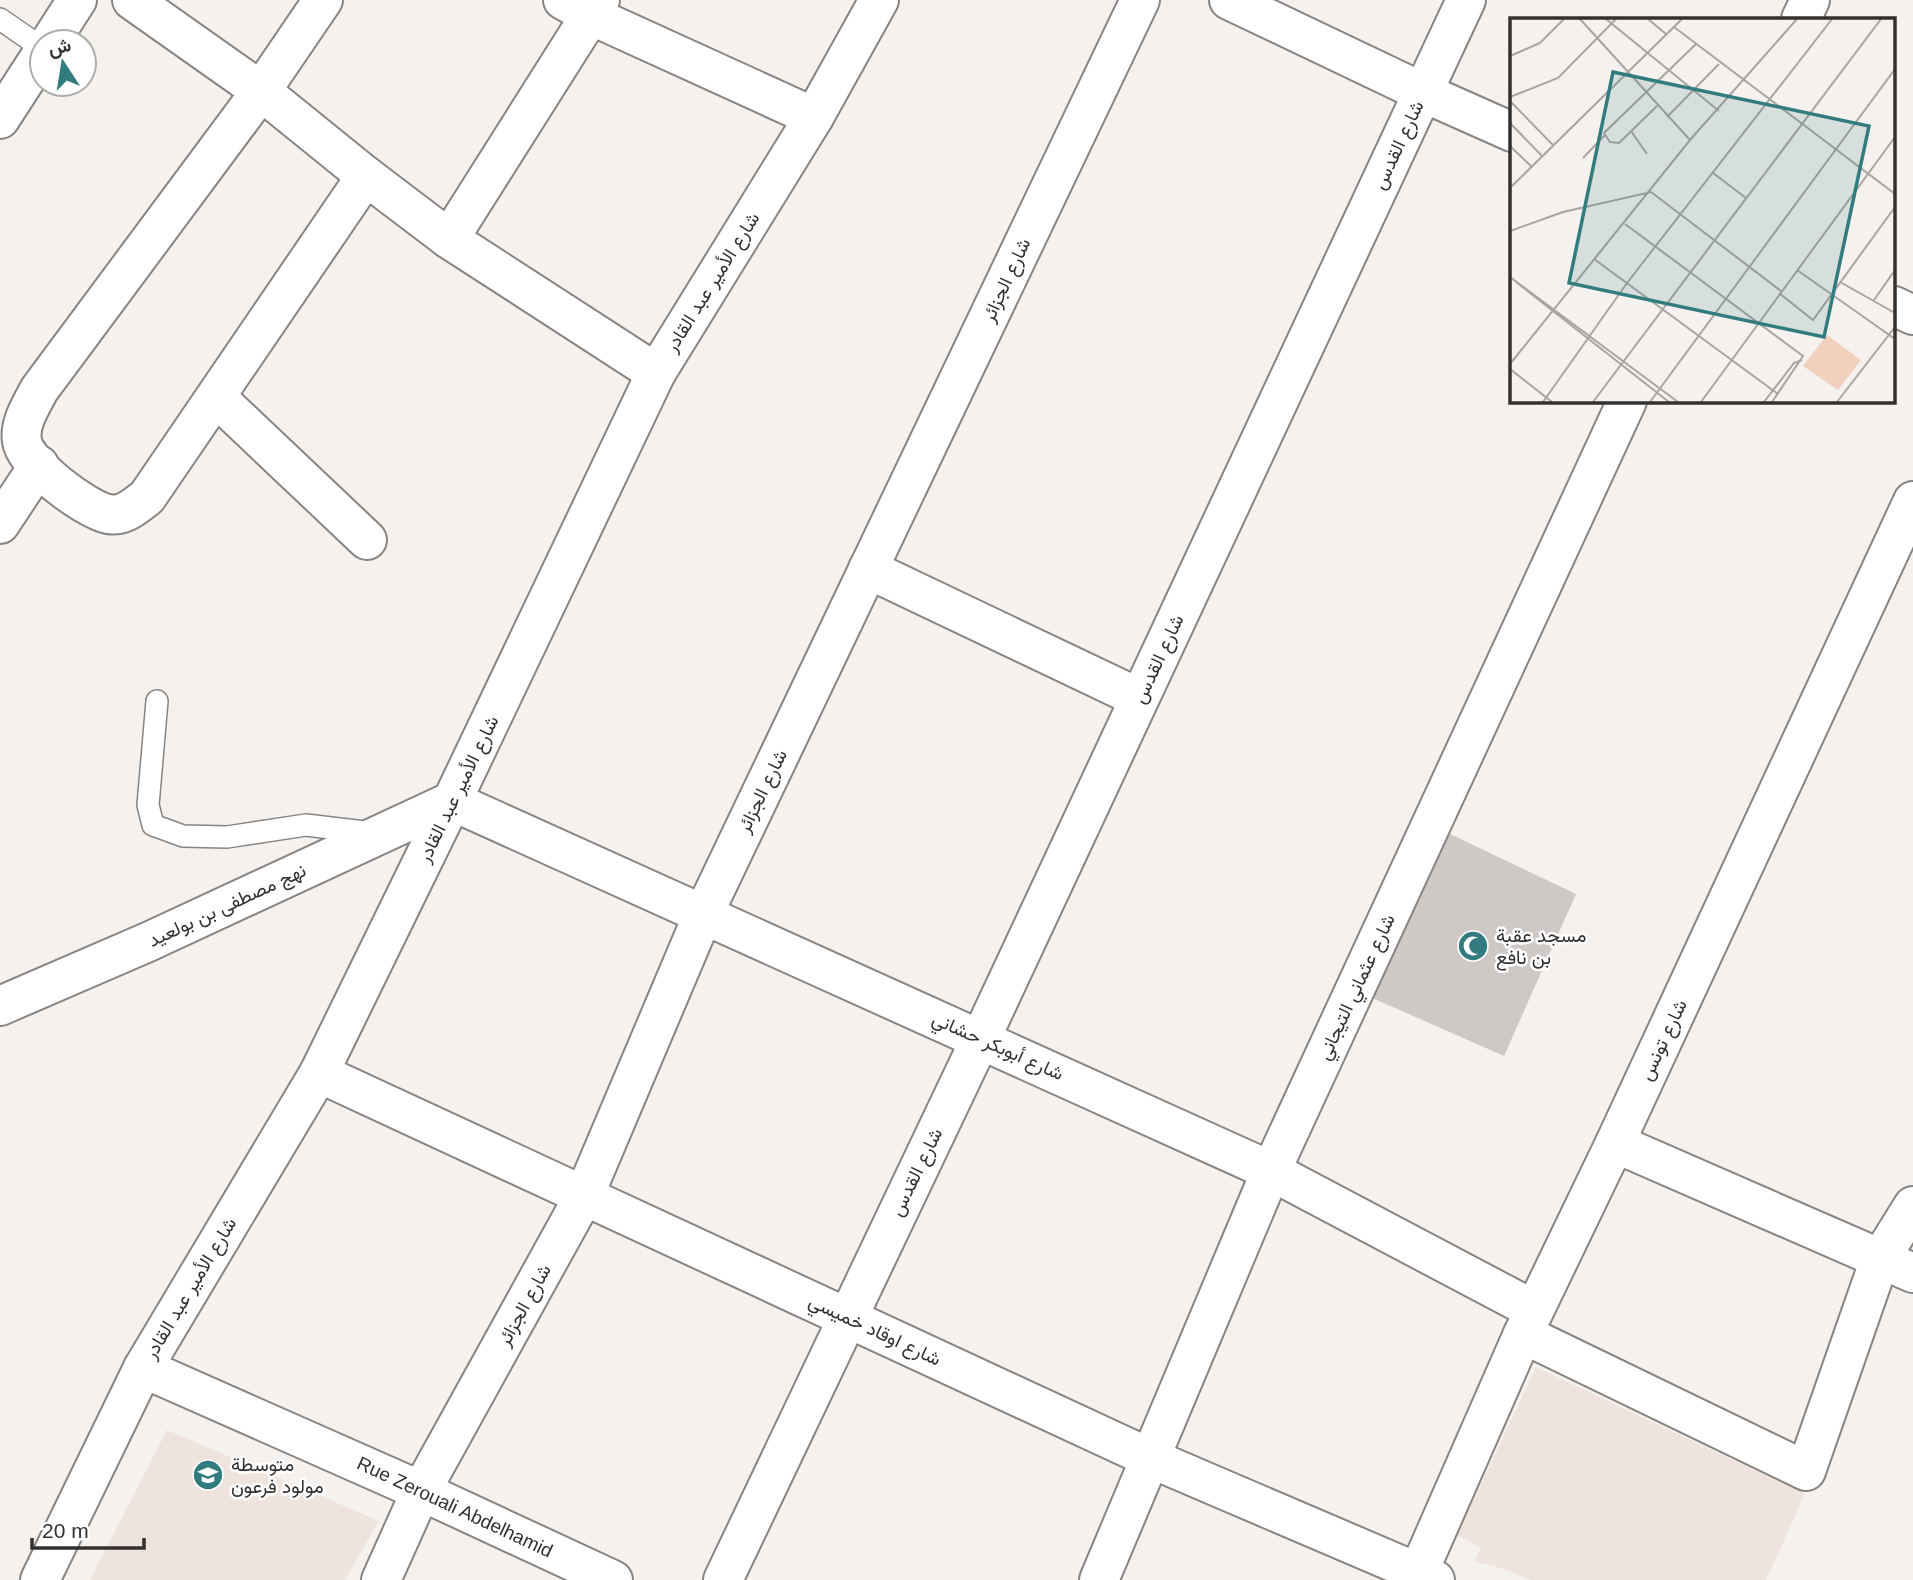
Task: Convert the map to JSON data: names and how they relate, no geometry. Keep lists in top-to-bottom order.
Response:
{
  "streets": {
    "street": [
      "شارع القدس",
      "شارع الجزائر",
      "شارع الأمير عبد القادر",
      "نهج مصطفى بن بولعيد",
      "شارع عثماني التيجاني",
      "شارع تونس",
      "شارع أبوبكر حشاني",
      "شارع اوقاد خميسي",
      "Rue Zerouali Abdelhamid"
    ]
  },
  "crossings": [
    ["شارع القدس", "شارع أبوبكر حشاني"],
    ["شارع القدس", "شارع اوقاد خميسي"],
    ["شارع الجزائر", "شارع أبوبكر حشاني"],
    ["شارع الجزائر", "شارع اوقاد خميسي"],
    ["شارع الجزائر", "Rue Zerouali Abdelhamid"],
    ["شارع الأمير عبد القادر", "نهج مصطفى بن بولعيد"],
    ["شارع الأمير عبد القادر", "شارع أبوبكر حشاني"],
    ["شارع الأمير عبد القادر", "شارع اوقاد خميسي"],
    ["شارع الأمير عبد القادر", "Rue Zerouali Abdelhamid"],
    ["نهج مصطفى بن بولعيد", "شارع أبوبكر حشاني"],
    ["شارع عثماني التيجاني", "شارع أبوبكر حشاني"],
    ["شارع عثماني التيجاني", "شارع اوقاد خميسي"],
    ["شارع تونس", "شارع أبوبكر حشاني"],
    ["شارع تونس", "شارع اوقاد خميسي"]
  ],
  "places": {
    "mosque": ["مسجد عقبة بن نافع"],
    "school or university": ["متوسطة مولود فرعون"]
  },
  "scale_bar": "20 m",
  "north": "top"
}
